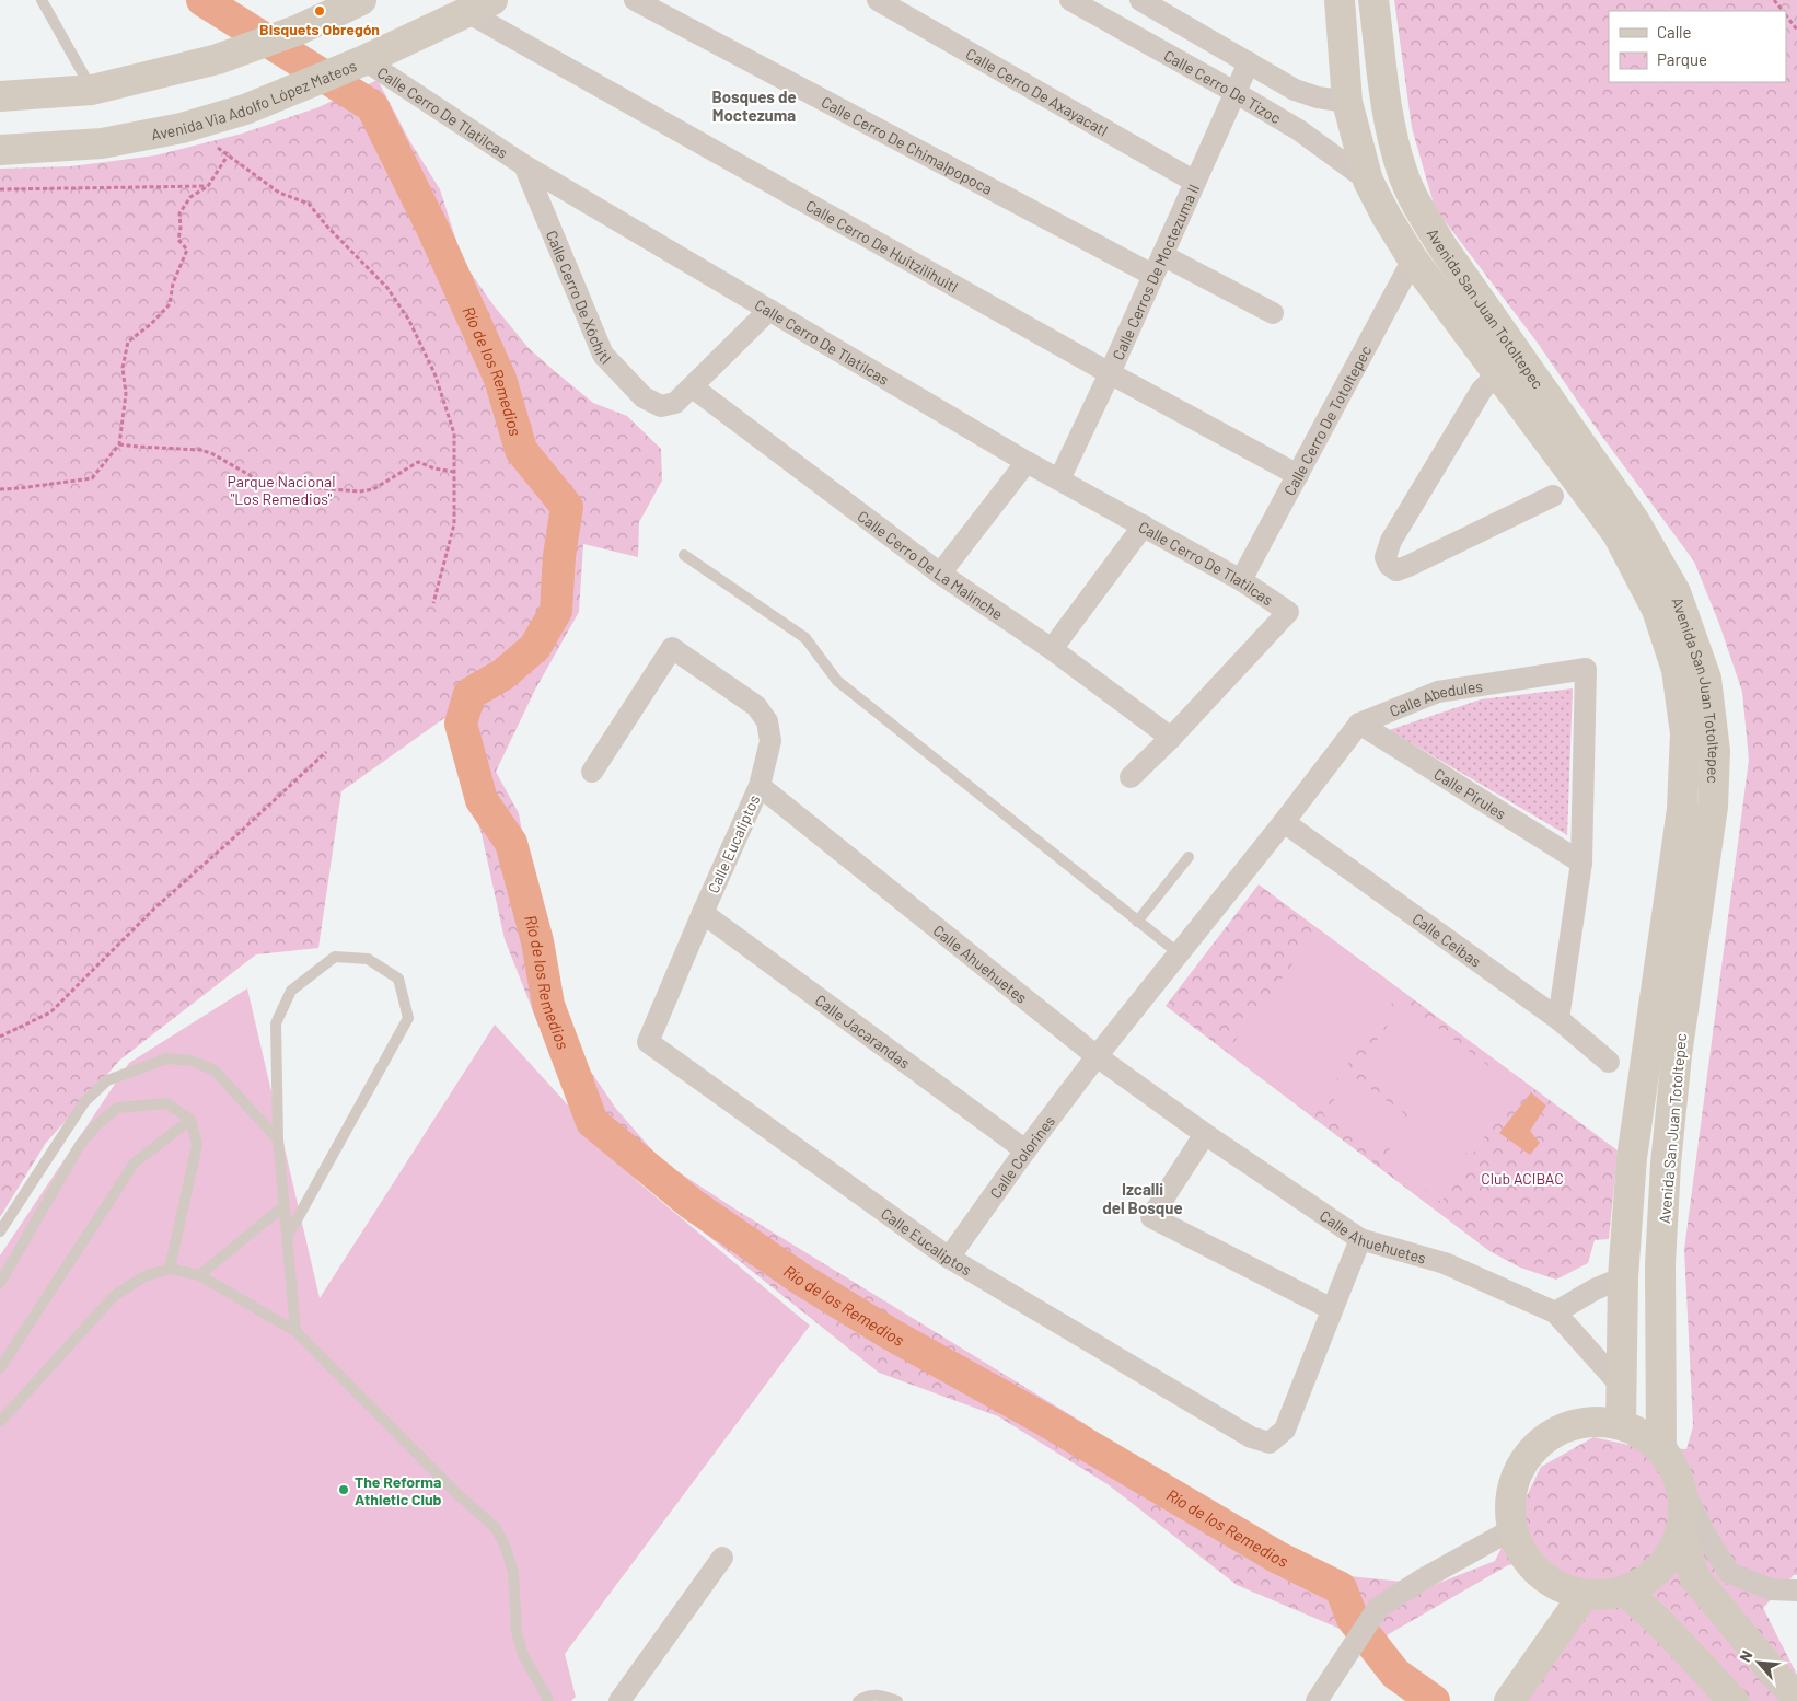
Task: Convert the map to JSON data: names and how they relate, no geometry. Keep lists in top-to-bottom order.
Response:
{
  "streets": {
    "main road": ["Avenida Via Adolfo López Mateos", "Avenida San Juan Totoltepec"],
    "street": [
      "Calle Cerro De Tizoc",
      "Calle Cerro De Axayacatl",
      "Calle Cerro De Tlatilcas",
      "Calle Cerro De Chimalpopoca",
      "Calle Cerro De Huitzilihuitl",
      "Calle Cerros De Moctezuma II",
      "Calle Cerro De Xóchitl",
      "Calle Cerro De Totoltepec",
      "Calle Cerro De La Malinche",
      "Calle Abedules",
      "Calle Pirules",
      "Calle Eucaliptos",
      "Calle Ceibas",
      "Calle Ahuehuetes",
      "Calle Jacarandas",
      "Calle Colorines"
    ]
  },
  "crossings": [
    ["Calle Cerro De Tizoc", "Calle Cerros De Moctezuma II"],
    ["Calle Cerro De Tizoc", "Avenida San Juan Totoltepec"],
    ["Calle Cerro De Axayacatl", "Calle Cerros De Moctezuma II"],
    ["Avenida Via Adolfo López Mateos", "Calle Cerro De Tlatilcas"],
    ["Avenida Via Adolfo López Mateos", "Calle Cerro De Huitzilihuitl"],
    ["Calle Cerro De Tlatilcas", "Calle Cerros De Moctezuma II"],
    ["Calle Cerro De Tlatilcas", "Calle Cerro De Xóchitl"],
    ["Calle Cerro De Tlatilcas", "Calle Cerro De Totoltepec"],
    ["Calle Cerro De Tlatilcas", "Calle Cerro De La Malinche"],
    ["Calle Cerro De Chimalpopoca", "Calle Cerros De Moctezuma II"],
    ["Calle Cerro De Huitzilihuitl", "Calle Cerros De Moctezuma II"],
    ["Calle Cerro De Huitzilihuitl", "Calle Cerro De Totoltepec"],
    ["Calle Cerro De Xóchitl", "Calle Cerro De La Malinche"],
    ["Avenida San Juan Totoltepec", "Calle Cerro De Totoltepec"],
    ["Avenida San Juan Totoltepec", "Calle Ahuehuetes"],
    ["Calle Abedules", "Calle Pirules"],
    ["Calle Abedules", "Calle Ceibas"],
    ["Calle Eucaliptos", "Calle Ahuehuetes"],
    ["Calle Eucaliptos", "Calle Jacarandas"],
    ["Calle Eucaliptos", "Calle Colorines"],
    ["Calle Ahuehuetes", "Calle Colorines"],
    ["Calle Jacarandas", "Calle Colorines"]
  ],
  "districts": ["Bosques de Moctezuma", "Izcalli del Bosque"],
  "water": ["Río de los Remedios"],
  "parks": ["Parque Nacional \"Los Remedios\"", "Club ACIBAC"],
  "places": ["Bisquets Obregón", "The Reforma Athletic Club"],
  "legend": ["Calle", "Parque"],
  "north": "top left"
}
